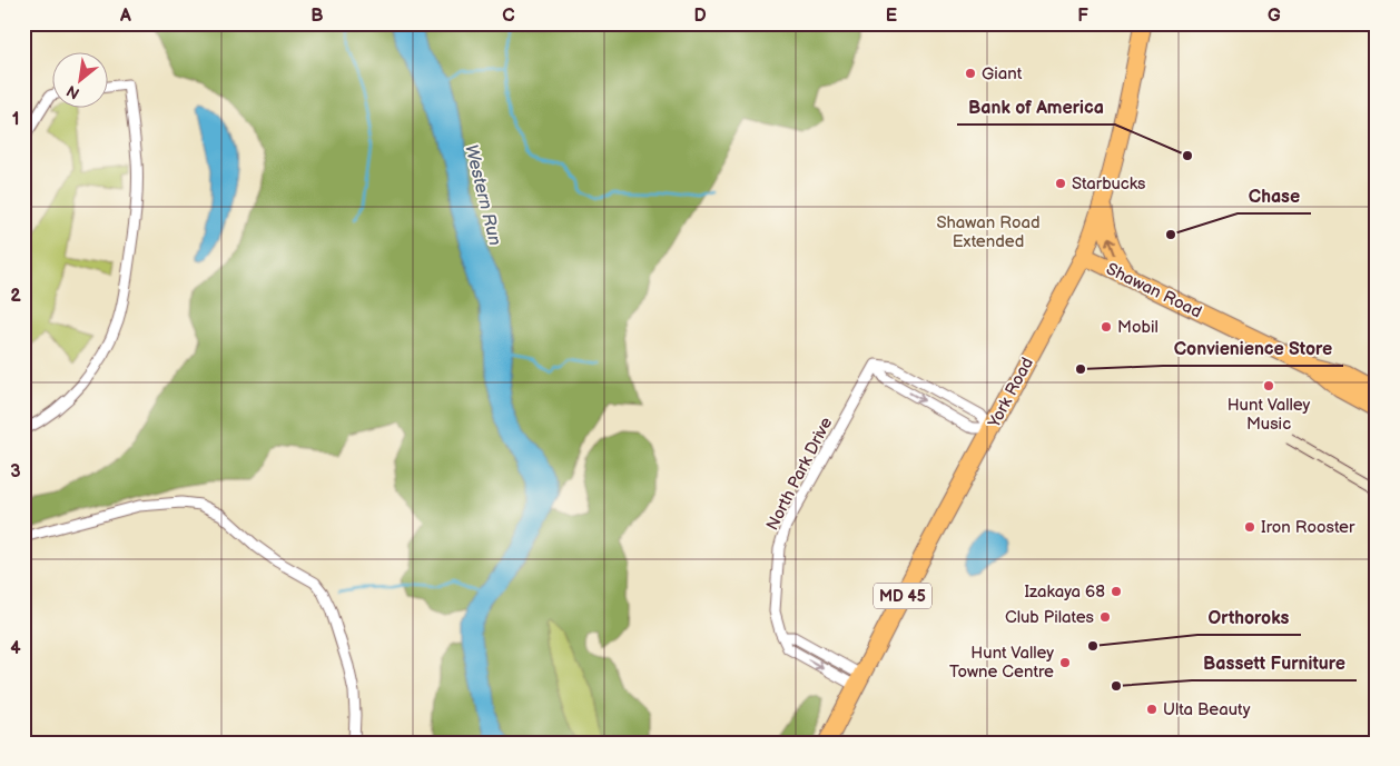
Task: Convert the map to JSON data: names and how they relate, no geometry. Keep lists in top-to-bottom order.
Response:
{
  "streets": {
    "main road": ["Shawan Road", "York Road", "MD 45"],
    "street": ["North Park Drive"]
  },
  "crossings": [
    ["Shawan Road", "York Road"],
    ["York Road", "North Park Drive"]
  ],
  "water": ["Western Run"],
  "parks": ["Shawan Road Extended"],
  "places": [
    "Giant",
    "Bank of America",
    "Starbucks",
    "Chase",
    "Mobil",
    "Convienience Store",
    "Hunt Valley Music",
    "Iron Rooster",
    "Izakaya 68",
    "Club Pilates",
    "Orthoroks",
    "Hunt Valley Towne Centre",
    "Bassett Furniture",
    "Ulta Beauty"
  ],
  "north": "bottom left",
  "grid": {
    "columns": [
      "A",
      "B",
      "C",
      "D",
      "E",
      "F",
      "G"
    ],
    "rows": [
      "1",
      "2",
      "3",
      "4"
    ]
  }
}
